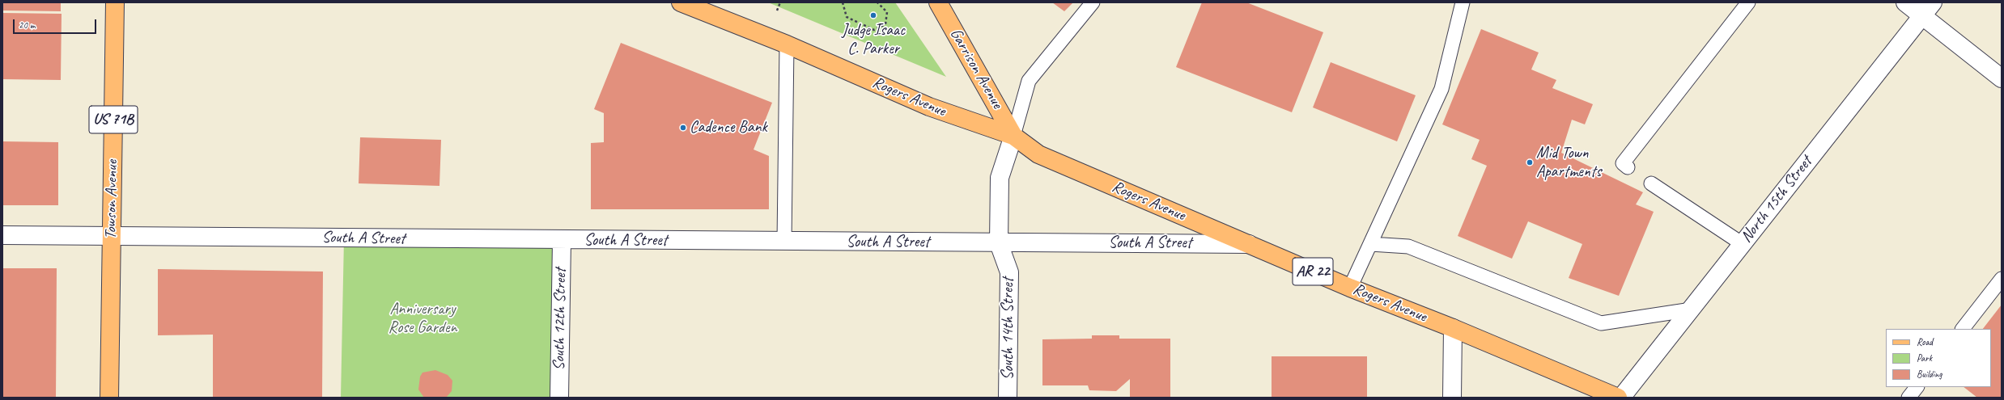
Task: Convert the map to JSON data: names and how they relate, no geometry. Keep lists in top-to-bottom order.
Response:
{
  "streets": {
    "main road": [
      "Garrison Avenue",
      "Rogers Avenue",
      "US 71B",
      "Towson Avenue",
      "AR 22"
    ],
    "street": [
      "North 15th Street",
      "South A Street",
      "South 12th Street",
      "South 14th Street"
    ]
  },
  "crossings": [
    ["Garrison Avenue", "Rogers Avenue"],
    ["Rogers Avenue", "South A Street"],
    ["Towson Avenue", "South A Street"],
    ["South A Street", "South 12th Street"],
    ["South A Street", "South 14th Street"]
  ],
  "parks": ["Anniversary Rose Garden"],
  "places": ["Judge Isaac C. Parker", "Cadence Bank", "Mid Town Apartments"],
  "legend": ["Road", "Park", "Building"],
  "scale_bar": "20 m"
}
